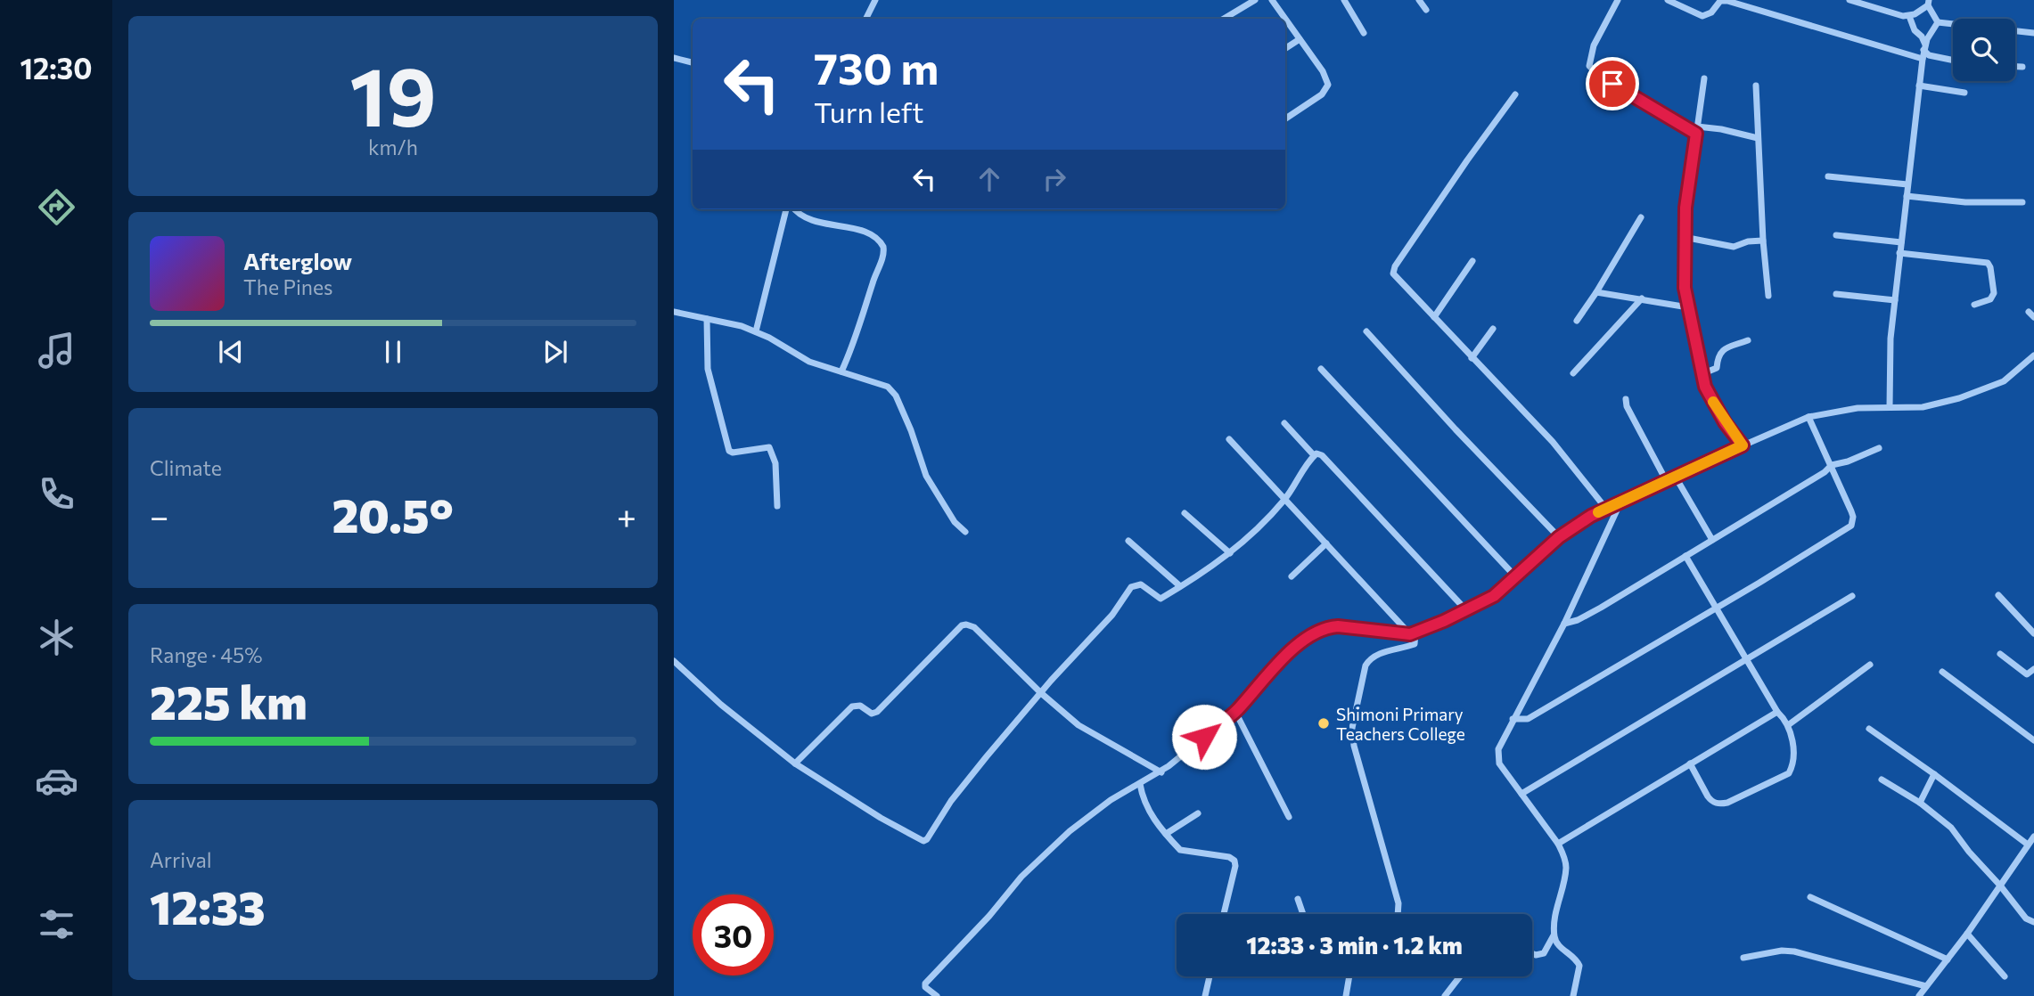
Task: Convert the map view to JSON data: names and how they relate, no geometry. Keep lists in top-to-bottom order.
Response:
{
  "places": ["Shimoni Primary Teachers College"],
  "page": {
    "tabs": "12:30",
    "tile": [
      ["19", "km/h"],
      "Climate",
      ["Range · 45%", "225 km"],
      ["Arrival", "12:33"]
    ],
    "turn": ["730 m", "Turn left"],
    "song": ["Afterglow", "The Pines"],
    "heat": ["−", "20.5°", "+"],
    "limit": "30",
    "trip": "12:33 · 3 min · 1.2 km"
  }
}
